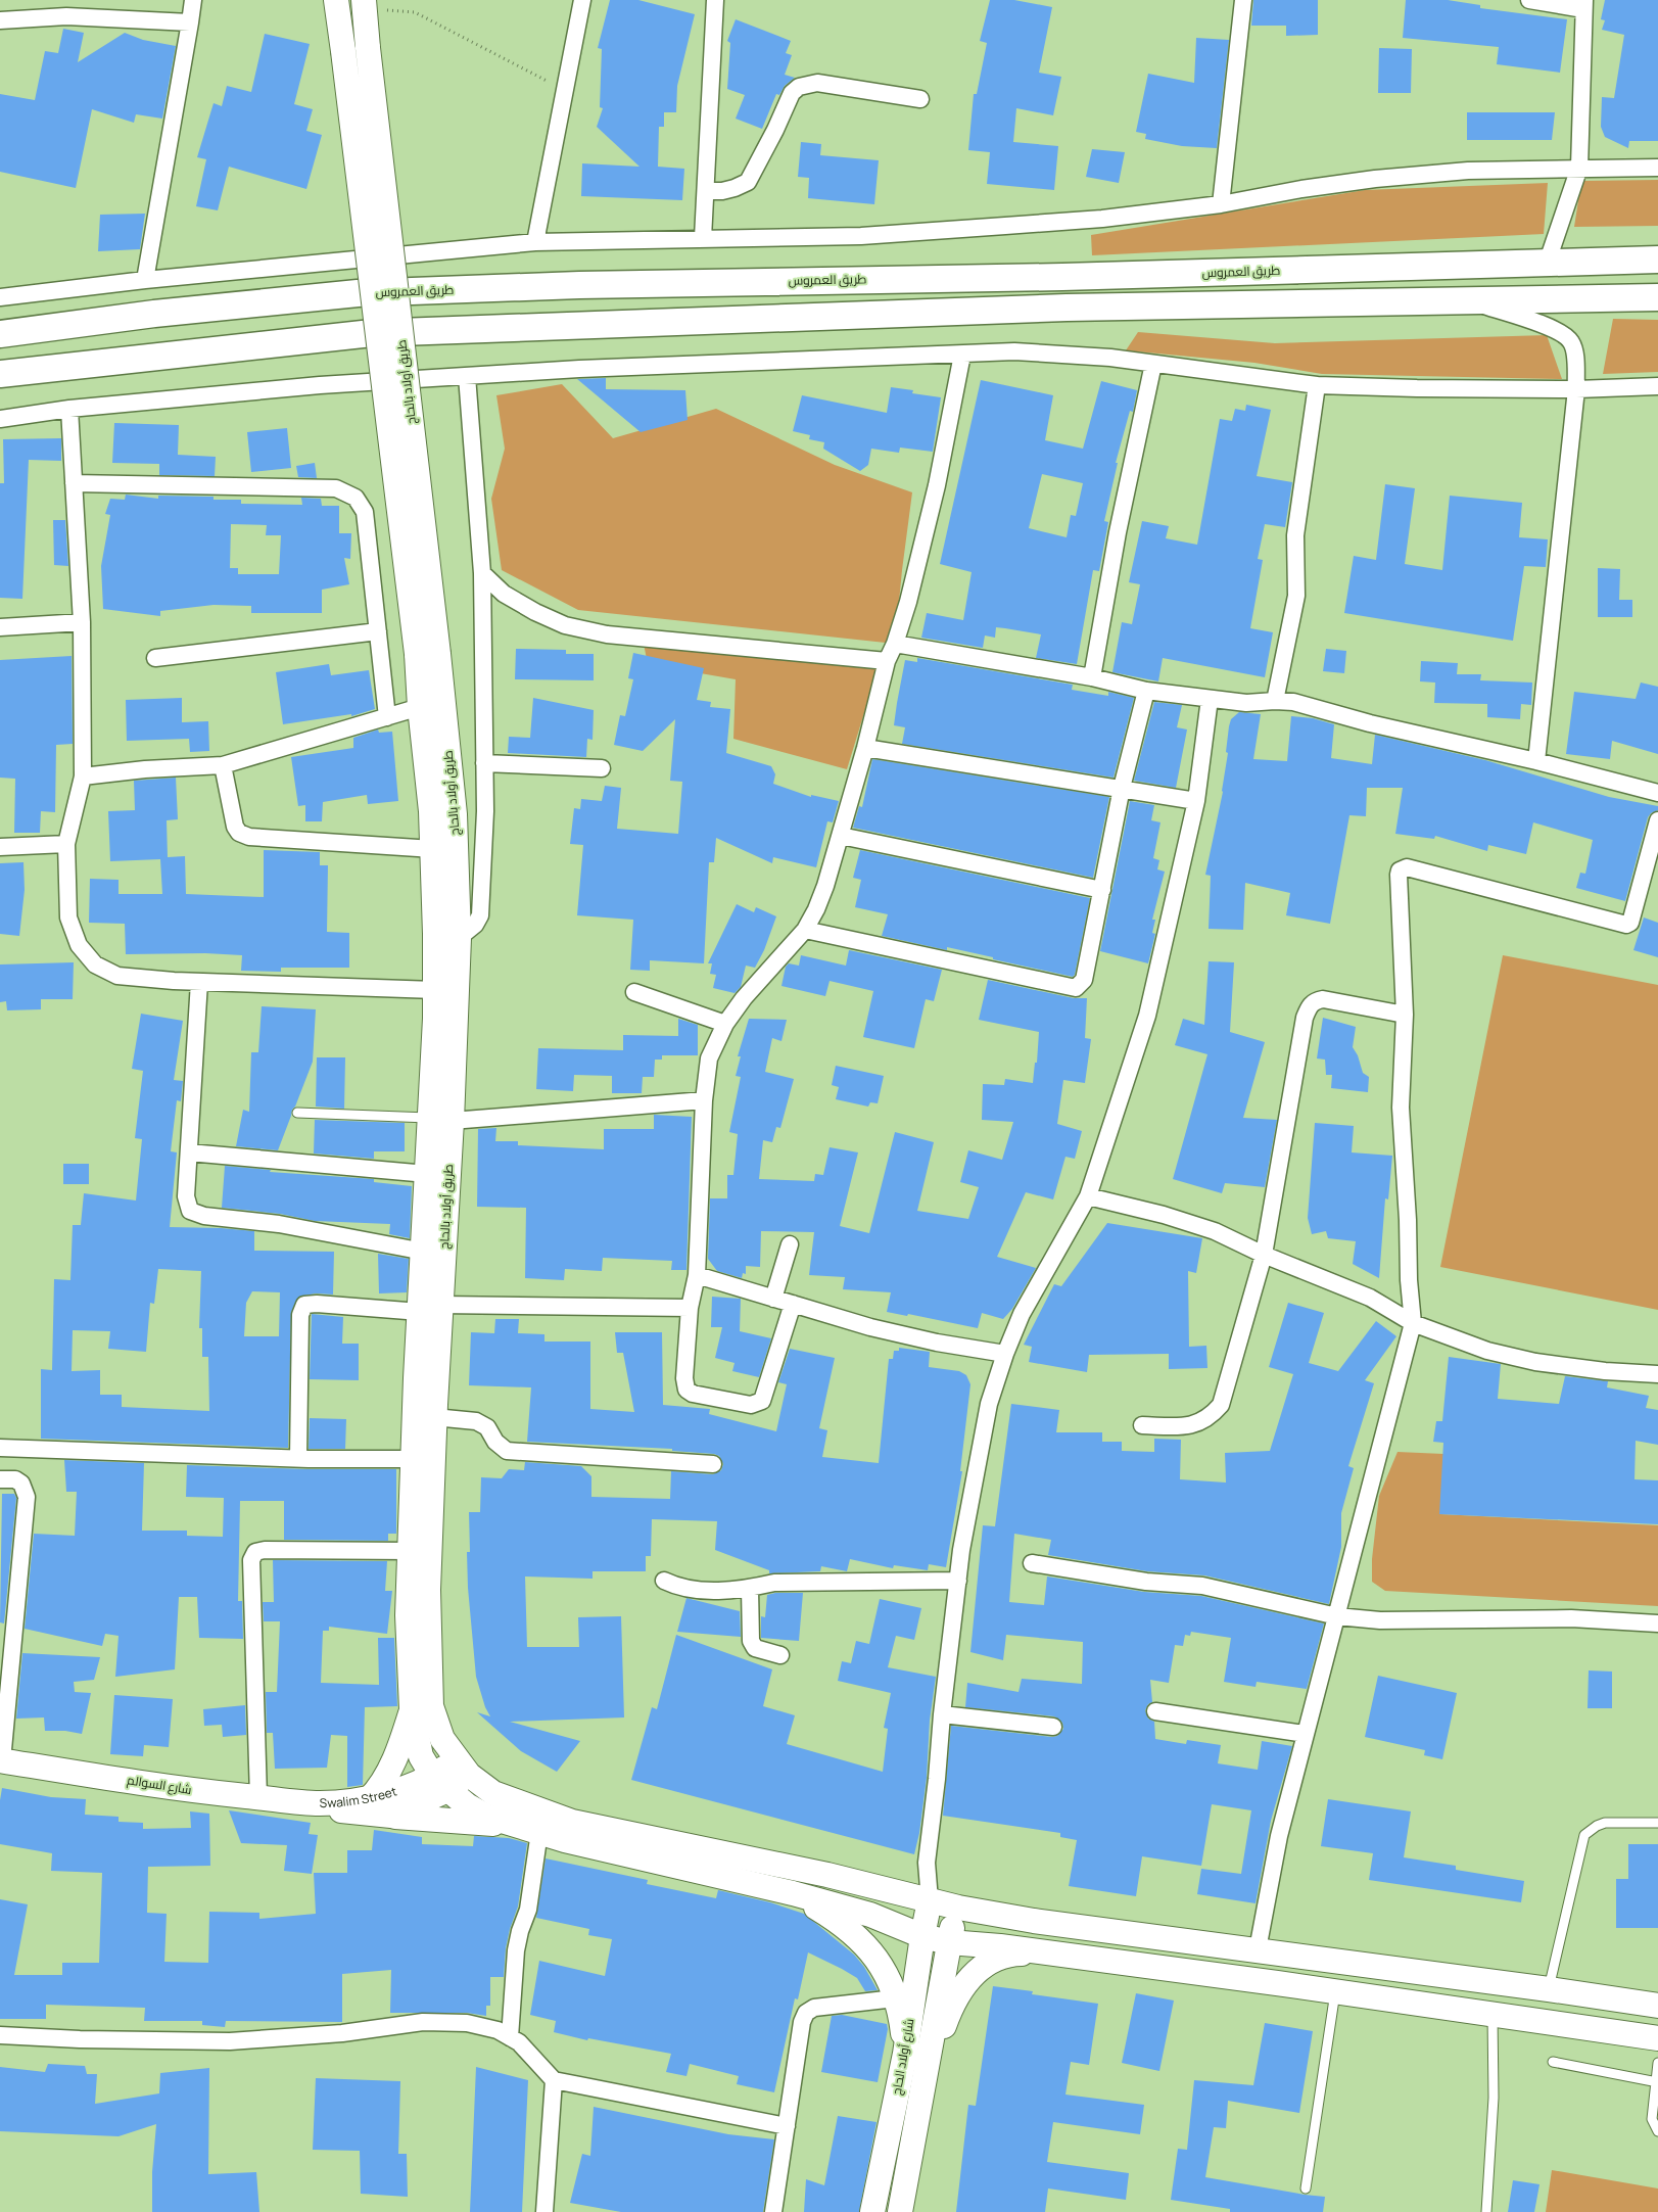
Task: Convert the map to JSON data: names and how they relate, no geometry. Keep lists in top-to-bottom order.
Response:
{
  "streets": {
    "main road": [
      "طريق العمروس",
      "طريق أولاد بالحاج",
      "شارع السوالم",
      "Swalim Street",
      "شارع أولاد الحاج"
    ]
  },
  "crossings": [
    ["شارع السوالم", "Swalim Street"]
  ]
}
